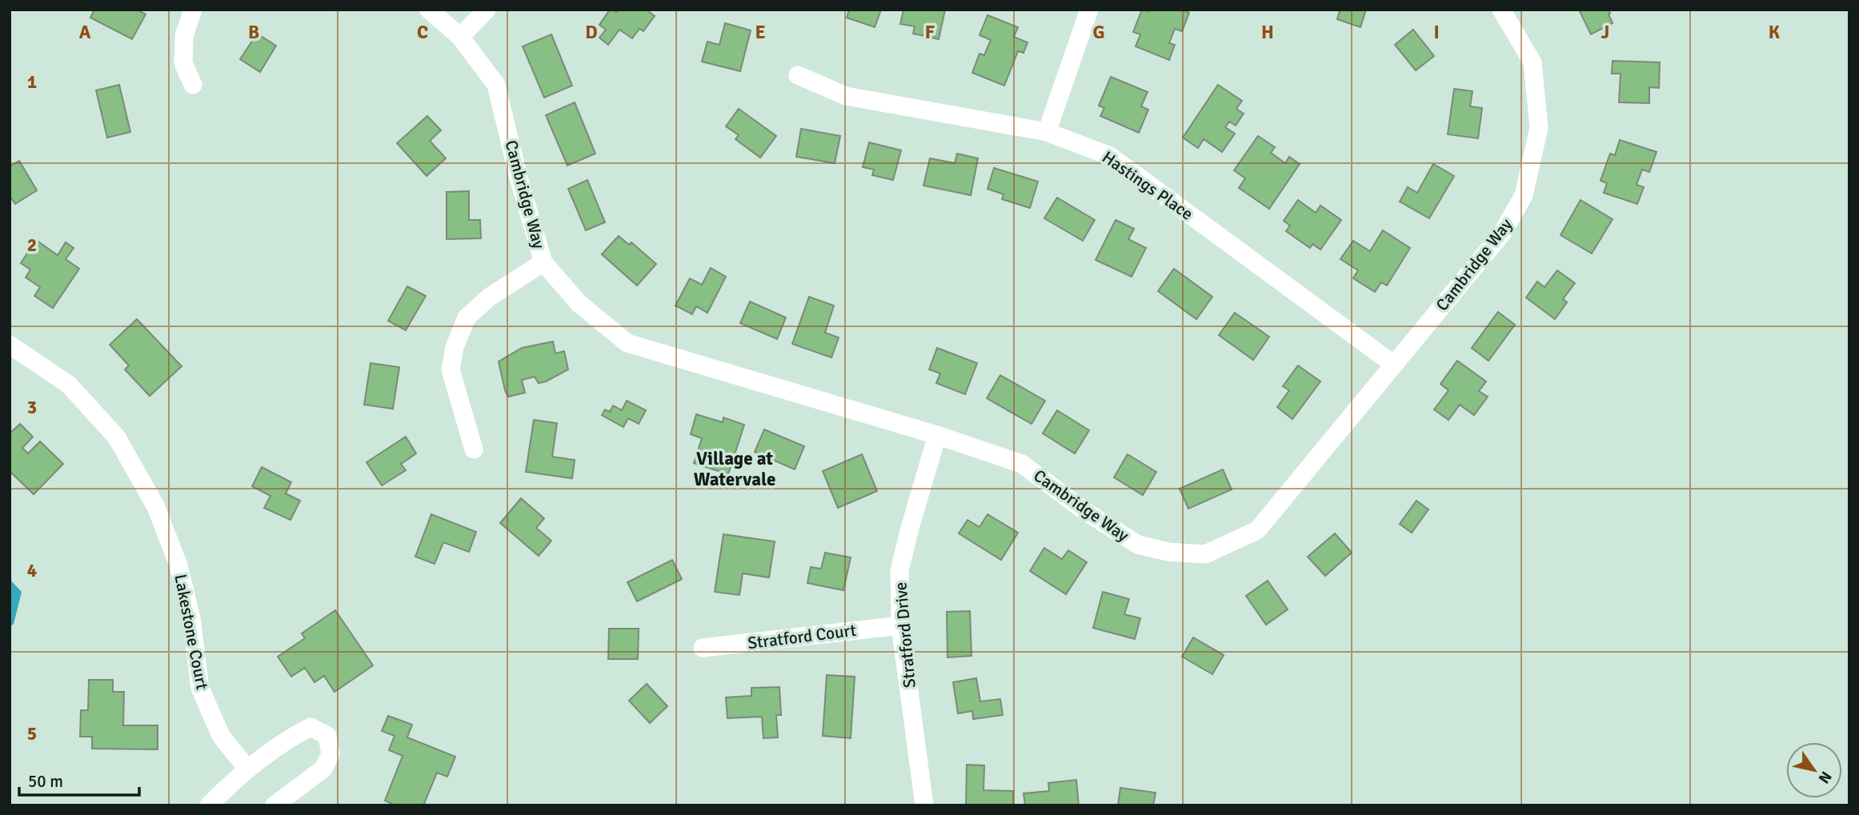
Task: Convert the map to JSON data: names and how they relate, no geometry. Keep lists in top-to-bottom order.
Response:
{
  "streets": {
    "street": [
      "Hastings Place",
      "Cambridge Way",
      "Lakestone Court",
      "Stratford Drive",
      "Stratford Court"
    ]
  },
  "crossings": [
    ["Hastings Place", "Cambridge Way"],
    ["Cambridge Way", "Stratford Drive"],
    ["Stratford Drive", "Stratford Court"]
  ],
  "districts": ["Village at Watervale"],
  "scale_bar": "50 m",
  "north": "bottom right",
  "grid": {
    "columns": [
      "A",
      "B",
      "C",
      "D",
      "E",
      "F",
      "G",
      "H",
      "I",
      "J",
      "K"
    ],
    "rows": [
      "1",
      "2",
      "3",
      "4",
      "5"
    ]
  }
}
